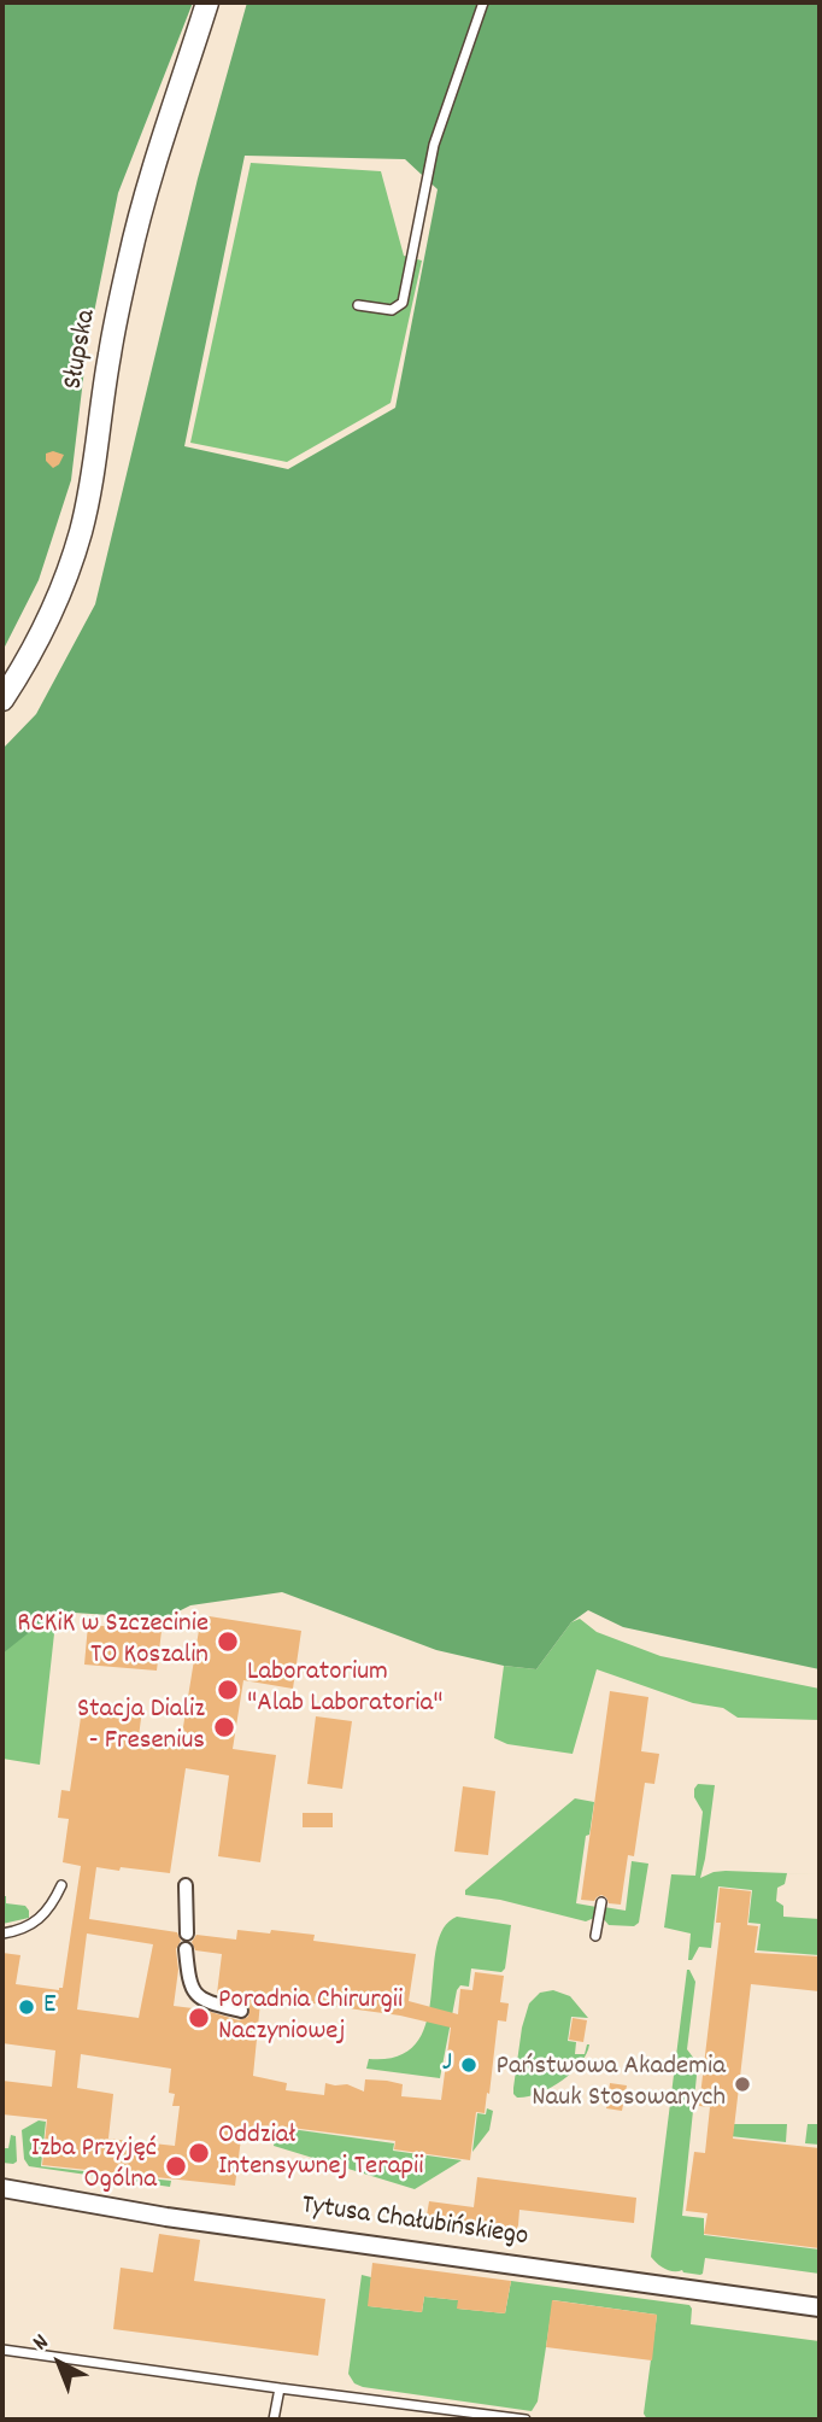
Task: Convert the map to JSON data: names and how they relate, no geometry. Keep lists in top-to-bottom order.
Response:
{
  "streets": {
    "street": ["Słupska", "Tytusa Chałubińskiego"]
  },
  "places": [
    "RCKiK w Szczecinie TO Koszalin",
    "Laboratorium \"Alab Laboratoria\"",
    "Stacja Dializ - Fresenius",
    "E",
    "Poradnia Chirurgii Naczyniowej",
    "J",
    "Państwowa Akademia Nauk Stosowanych",
    "Oddział Intensywnej Terapii",
    "Izba Przyjęć Ogólna"
  ],
  "north": "top left"
}
